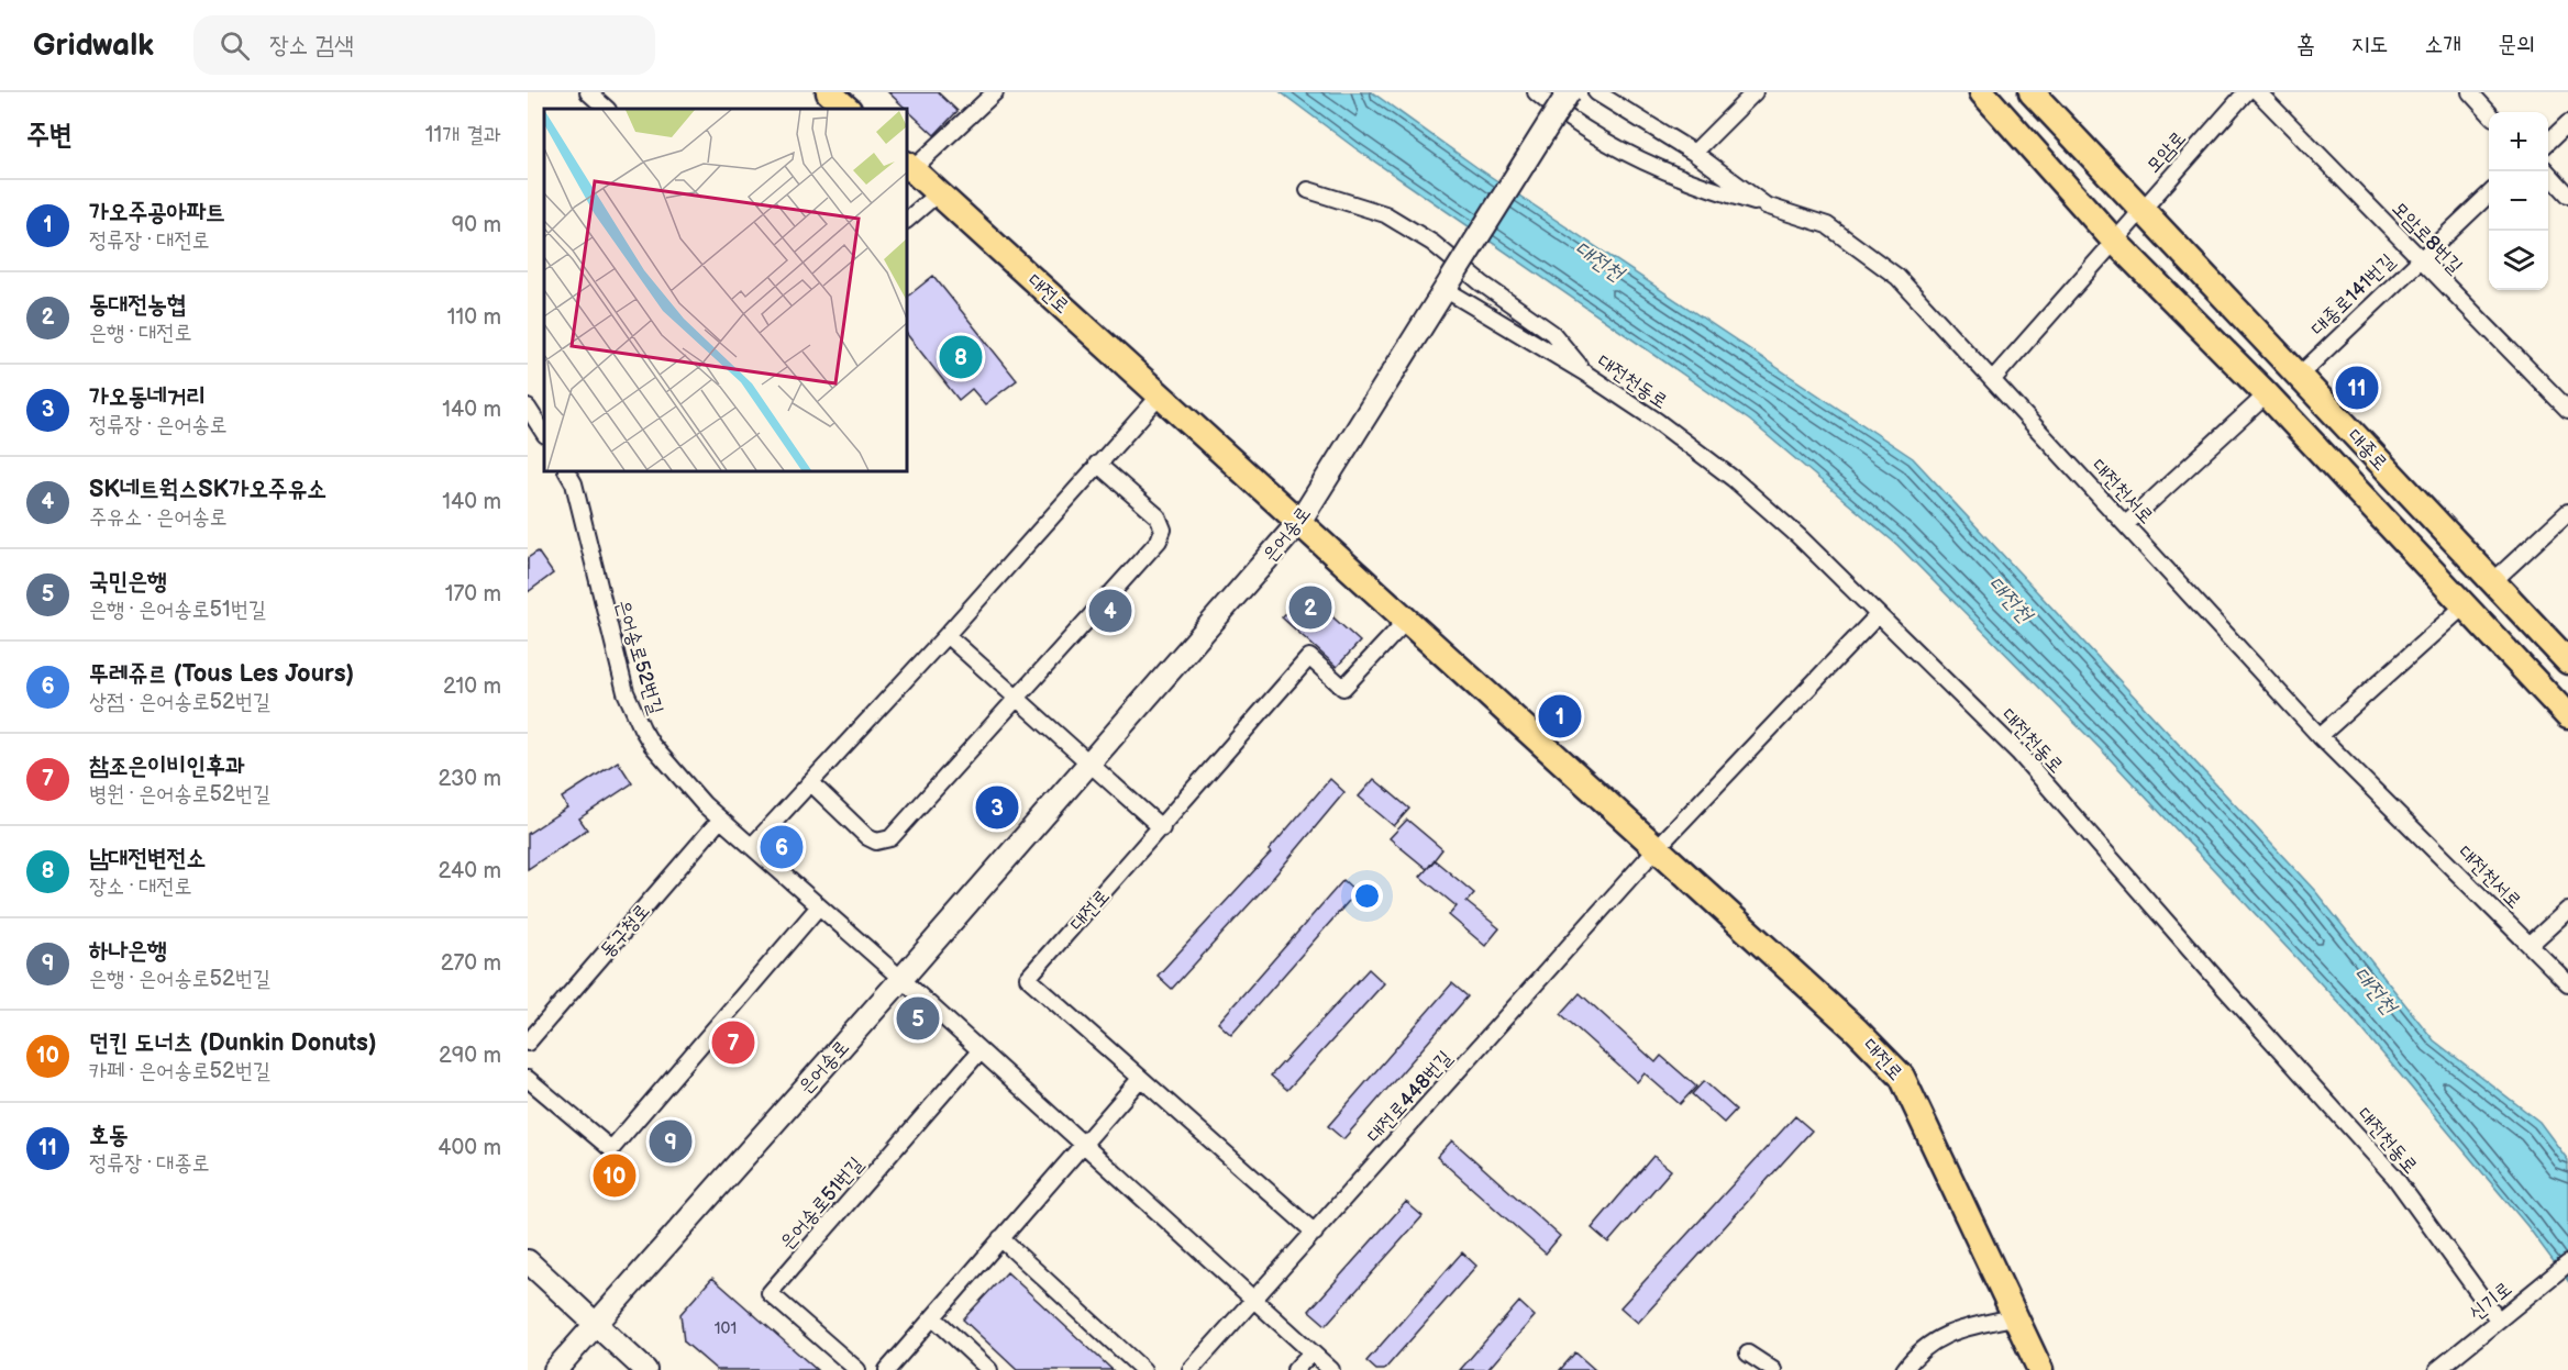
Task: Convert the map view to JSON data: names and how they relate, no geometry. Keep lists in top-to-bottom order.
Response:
{
  "streets": {
    "main road": ["대전로", "대종로", "은어송로"],
    "street": [
      "모암로",
      "모암로8번길",
      "대종로141번길",
      "대전천동로",
      "대전천서로",
      "은어송로52번길",
      "동구청로",
      "대전로448번길",
      "은어송로51번길",
      "신기로"
    ]
  },
  "crossings": [
    ["모암로", "대종로"],
    ["모암로8번길", "대종로141번길"],
    ["대전로", "은어송로"],
    ["대전로", "대전로448번길"],
    ["대종로141번길", "대종로"],
    ["대전천동로", "은어송로"],
    ["대전천동로", "신기로"],
    ["은어송로", "은어송로52번길"],
    ["은어송로52번길", "동구청로"]
  ],
  "water": ["대전천"],
  "house_numbers": ["101"],
  "page": {
    "header": "Gridwalk",
    "search": "장소 검색",
    "nav": [
      "홈",
      "지도",
      "소개",
      "문의"
    ],
    "heading": ["주변", "11개 결과"],
    "map_buttons": ["+", "−"],
    "list": [
      {
        "mark": "1",
        "name": "가오주공아파트",
        "note": "정류장 · 대전로",
        "value": "90 m"
      },
      {
        "mark": "2",
        "name": "동대전농협",
        "note": "은행 · 대전로",
        "value": "110 m"
      },
      {
        "mark": "3",
        "name": "가오동네거리",
        "note": "정류장 · 은어송로",
        "value": "140 m"
      },
      {
        "mark": "4",
        "name": "SK네트웍스SK가오주유소",
        "note": "주유소 · 은어송로",
        "value": "140 m"
      },
      {
        "mark": "5",
        "name": "국민은행",
        "note": "은행 · 은어송로51번길",
        "value": "170 m"
      },
      {
        "mark": "6",
        "name": "뚜레쥬르 (Tous Les Jours)",
        "note": "상점 · 은어송로52번길",
        "value": "210 m"
      },
      {
        "mark": "7",
        "name": "참조은이비인후과",
        "note": "병원 · 은어송로52번길",
        "value": "230 m"
      },
      {
        "mark": "8",
        "name": "남대전변전소",
        "note": "장소 · 대전로",
        "value": "240 m"
      },
      {
        "mark": "9",
        "name": "하나은행",
        "note": "은행 · 은어송로52번길",
        "value": "270 m"
      },
      {
        "mark": "10",
        "name": "던킨 도너츠 (Dunkin Donuts)",
        "note": "카페 · 은어송로52번길",
        "value": "290 m"
      },
      {
        "mark": "11",
        "name": "호동",
        "note": "정류장 · 대종로",
        "value": "400 m"
      }
    ],
    "pins": [
      "8",
      "11",
      "2",
      "4",
      "1",
      "3",
      "6",
      "5",
      "7",
      "9",
      "10"
    ]
  }
}
